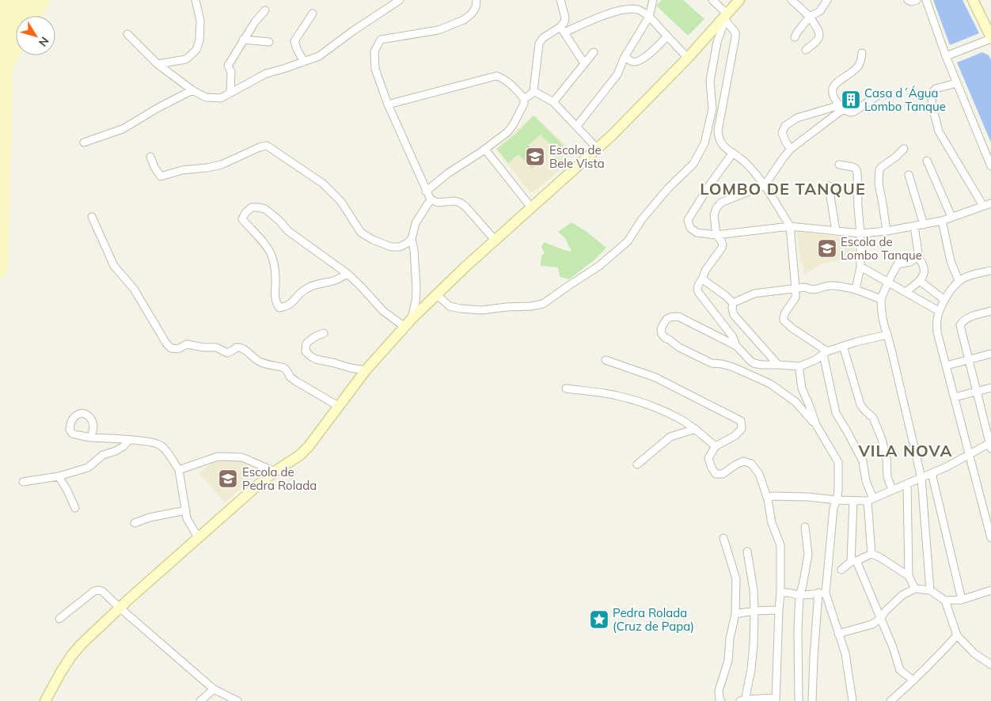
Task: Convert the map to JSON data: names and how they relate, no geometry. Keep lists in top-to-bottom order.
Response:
{
  "districts": ["LOMBO DE TANQUE", "VILA NOVA"],
  "places": {
    "building": ["Casa d´Água Lombo Tanque"],
    "school or university": ["Escola de Bele Vista", "Escola de Lombo Tanque", "Escola de Pedra Rolada"],
    "place": ["Pedra Rolada (Cruz de Papa)"]
  },
  "north": "bottom right"
}
